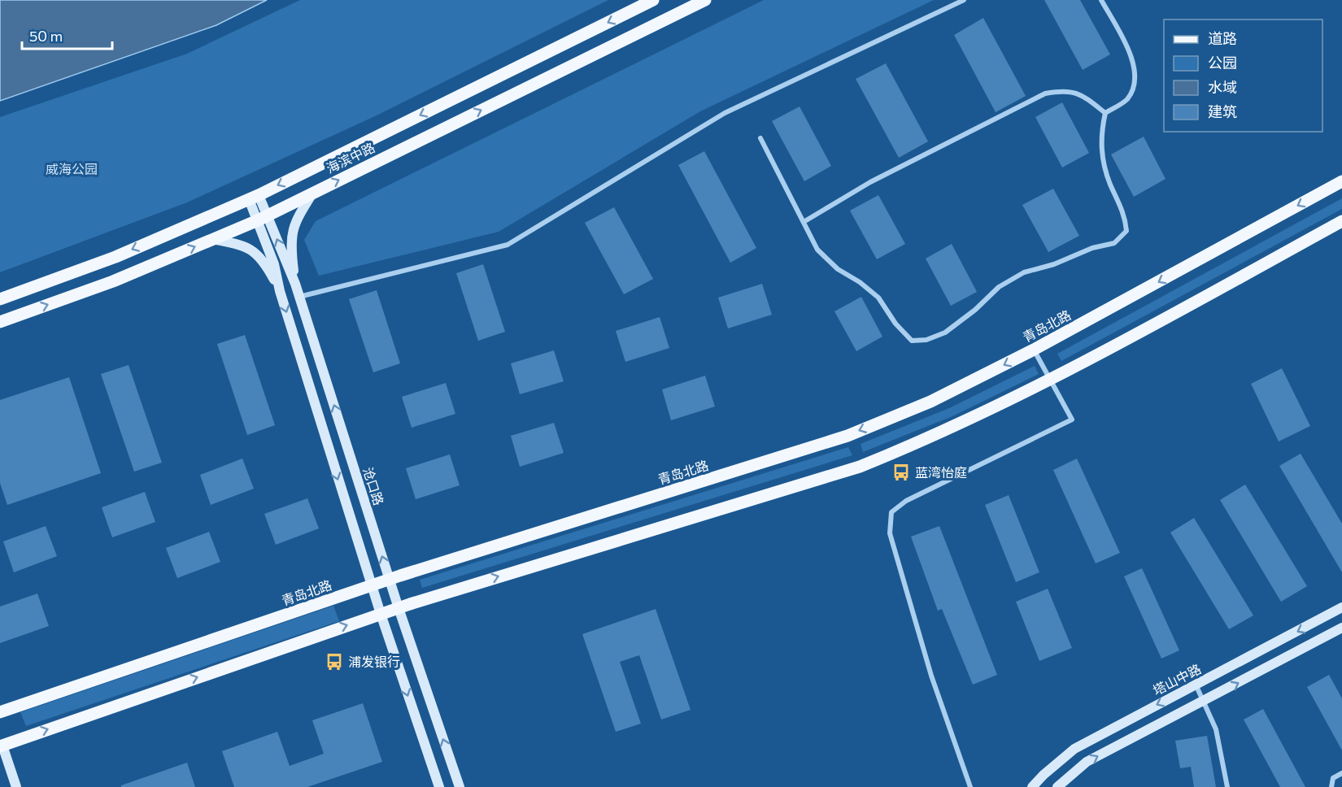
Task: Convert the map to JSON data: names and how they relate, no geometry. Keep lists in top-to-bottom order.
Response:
{
  "streets": {
    "main road": [
      "海滨中路",
      "青岛北路",
      "沧口路",
      "塔山中路"
    ]
  },
  "crossings": [
    ["海滨中路", "沧口路"],
    ["青岛北路", "沧口路"]
  ],
  "parks": ["威海公园"],
  "places": {
    "bus stop": ["蓝湾怡庭", "浦发银行"]
  },
  "legend": [
    "道路",
    "公园",
    "水域",
    "建筑"
  ],
  "scale_bar": "50 m"
}
